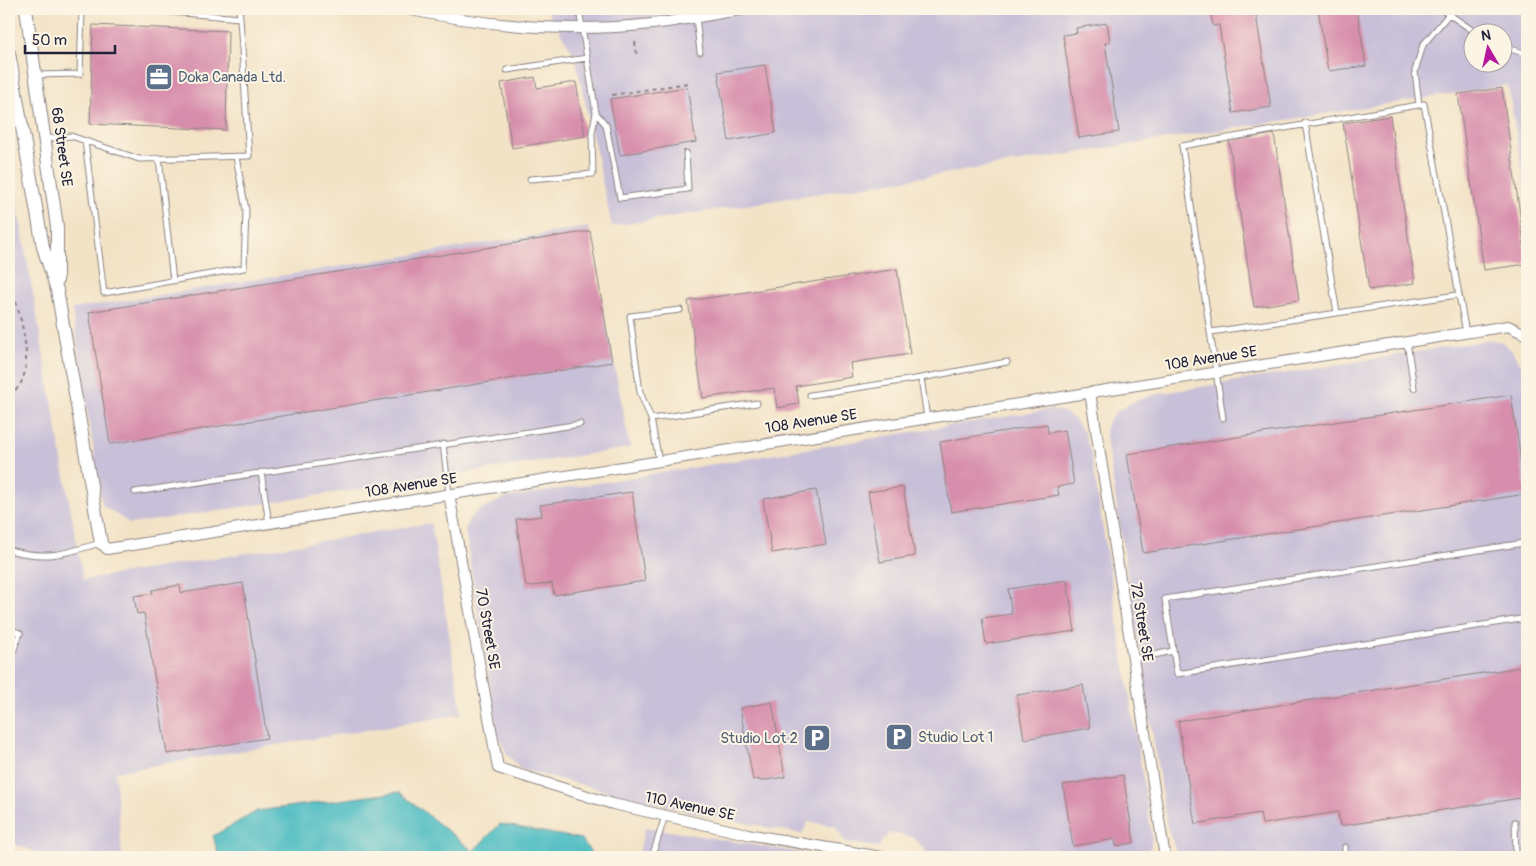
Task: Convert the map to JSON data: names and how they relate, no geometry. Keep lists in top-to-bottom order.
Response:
{
  "streets": {
    "street": [
      "68 Street SE",
      "108 Avenue SE",
      "72 Street SE",
      "70 Street SE",
      "110 Avenue SE"
    ]
  },
  "crossings": [
    ["68 Street SE", "108 Avenue SE"],
    ["108 Avenue SE", "72 Street SE"],
    ["108 Avenue SE", "70 Street SE"],
    ["70 Street SE", "110 Avenue SE"]
  ],
  "places": {
    "office": ["Doka Canada Ltd."],
    "parking": ["Studio Lot 1", "Studio Lot 2"]
  },
  "scale_bar": "50 m",
  "north": "top"
}
